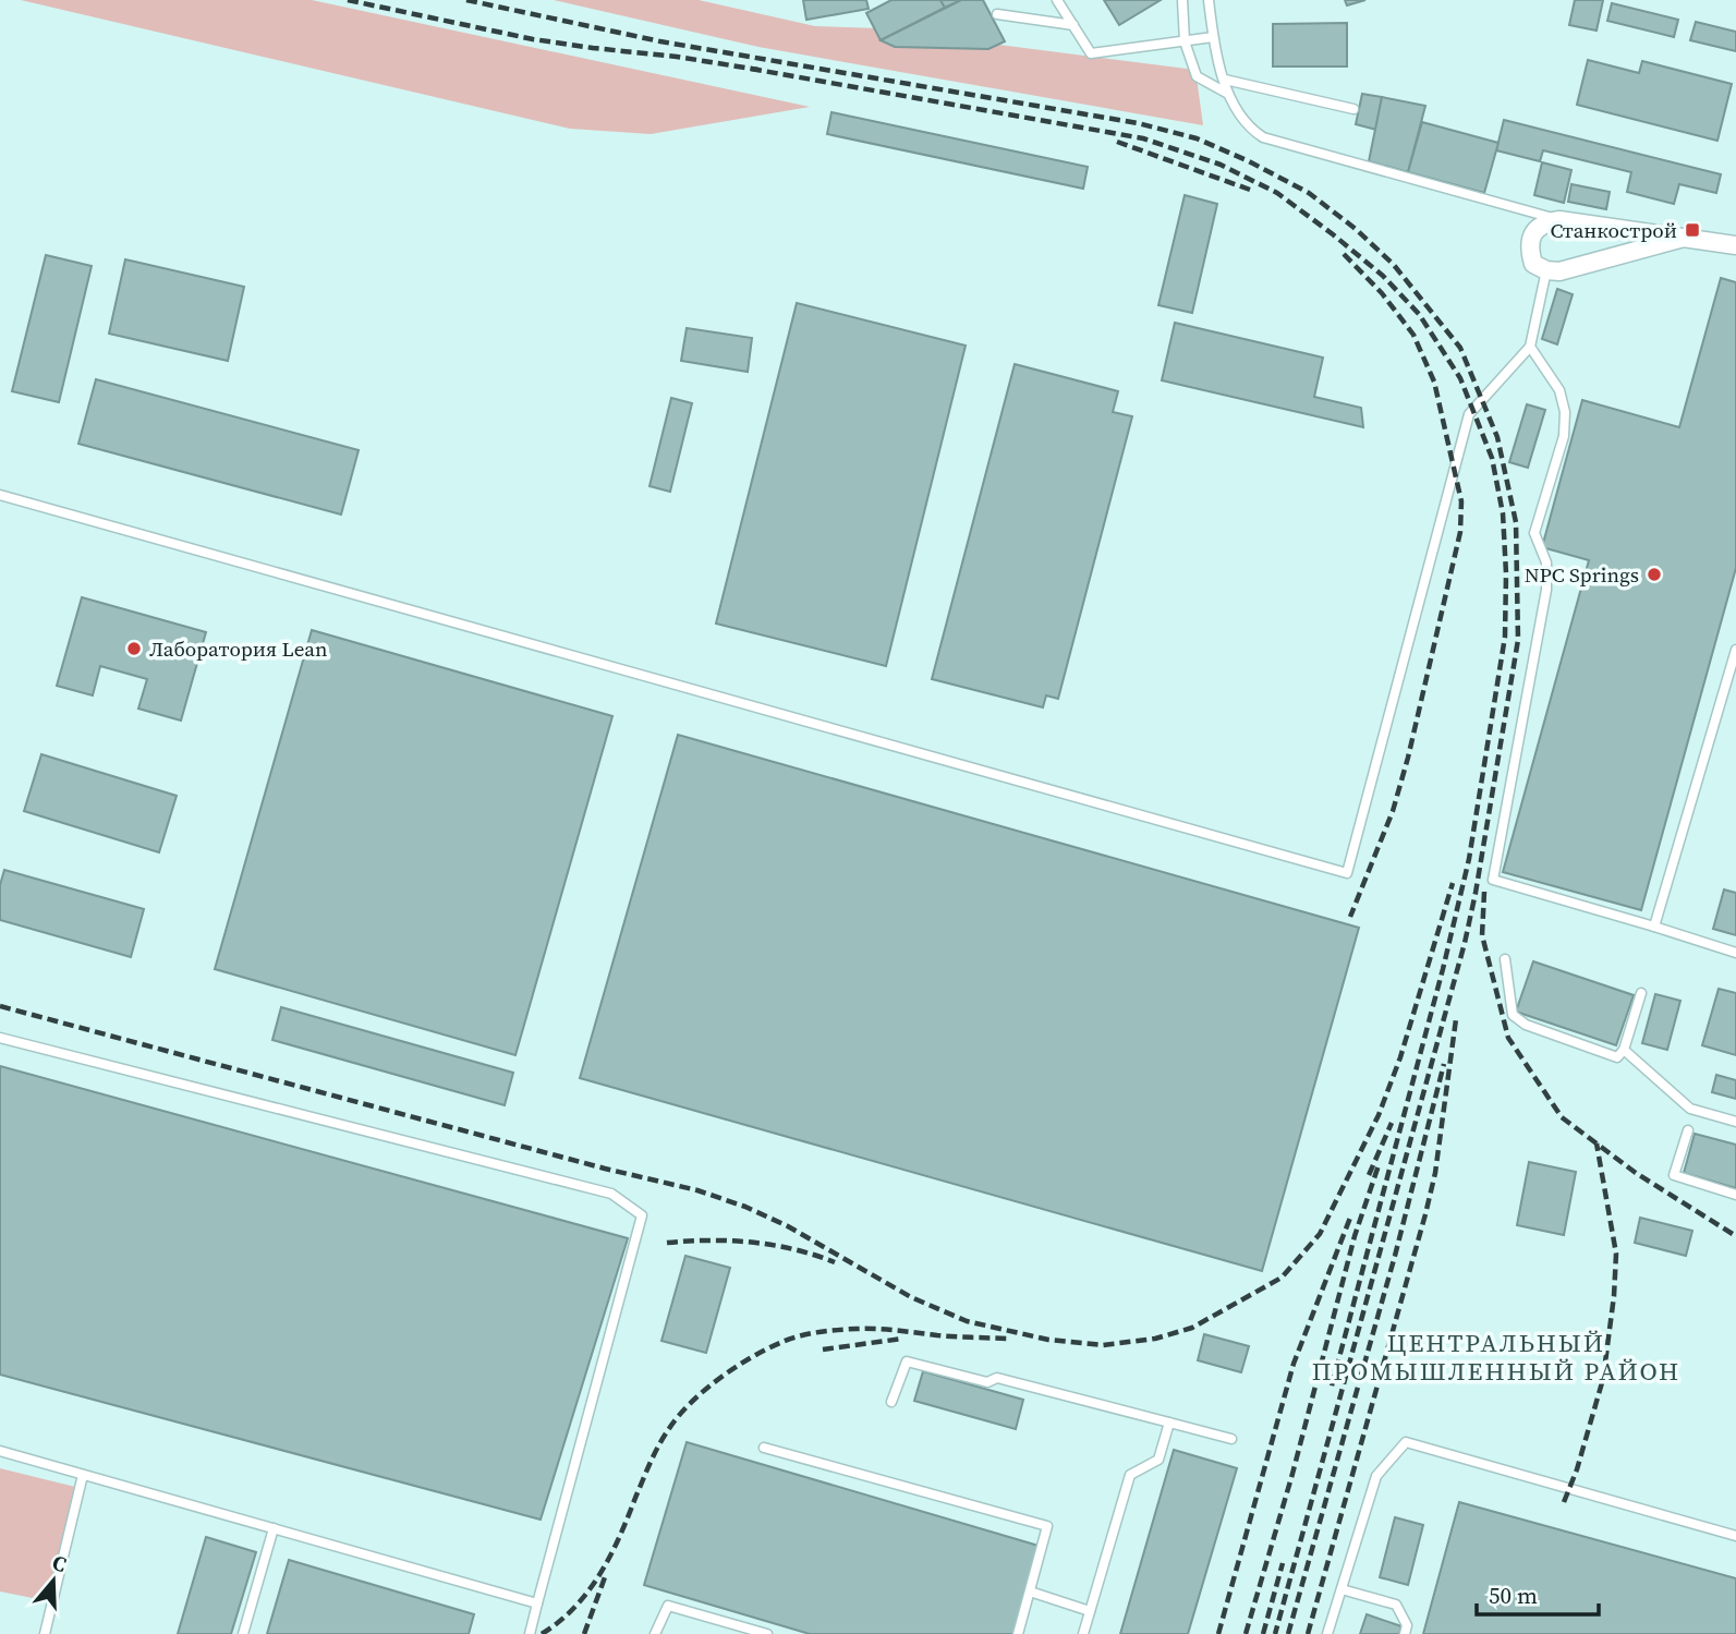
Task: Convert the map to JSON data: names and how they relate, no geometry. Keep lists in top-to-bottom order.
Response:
{
  "districts": ["ЦЕНТРАЛЬНЫЙ ПРОМЫШЛЕННЫЙ РАЙОН"],
  "places": {
    "transit": ["Станкострой"],
    "other": ["NPC Springs", "Лаборатория Lean"]
  },
  "scale_bar": "50 m",
  "north": "top"
}
